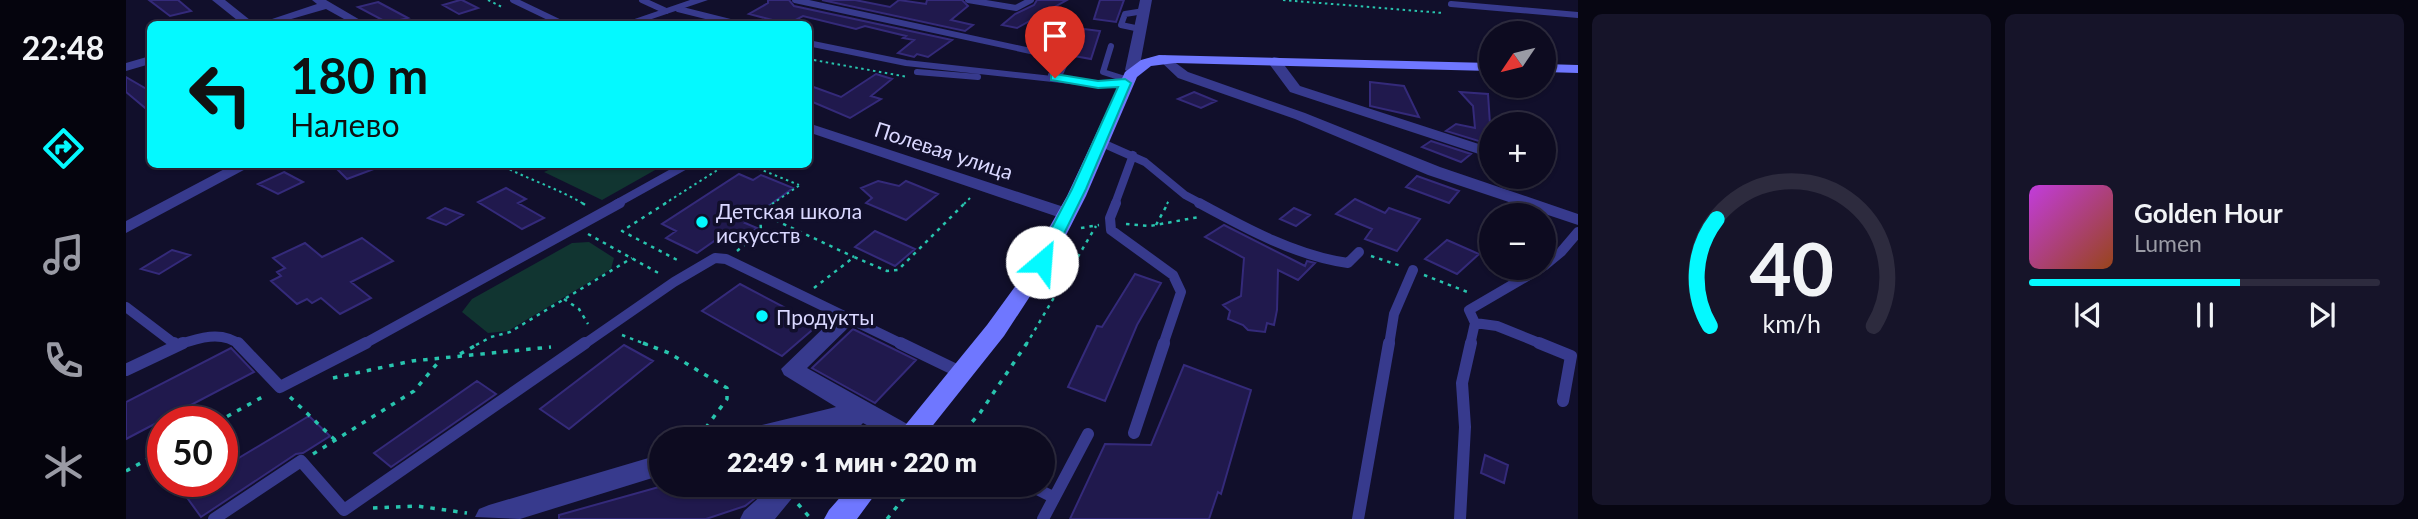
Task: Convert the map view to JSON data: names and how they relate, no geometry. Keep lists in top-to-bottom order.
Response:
{
  "streets": {
    "street": ["Полевая улица"]
  },
  "places": ["Детская школа искусств", "Продукты"],
  "north": "bottom left",
  "page": {
    "tabs": "22:48",
    "map_buttons": ["+", "−"],
    "turn": ["180 m", "Налево"],
    "song": ["Golden Hour", "Lumen"],
    "limit": "50",
    "trip": "22:49 · 1 мин · 220 m",
    "gauge": ["40", "km/h"]
  }
}
